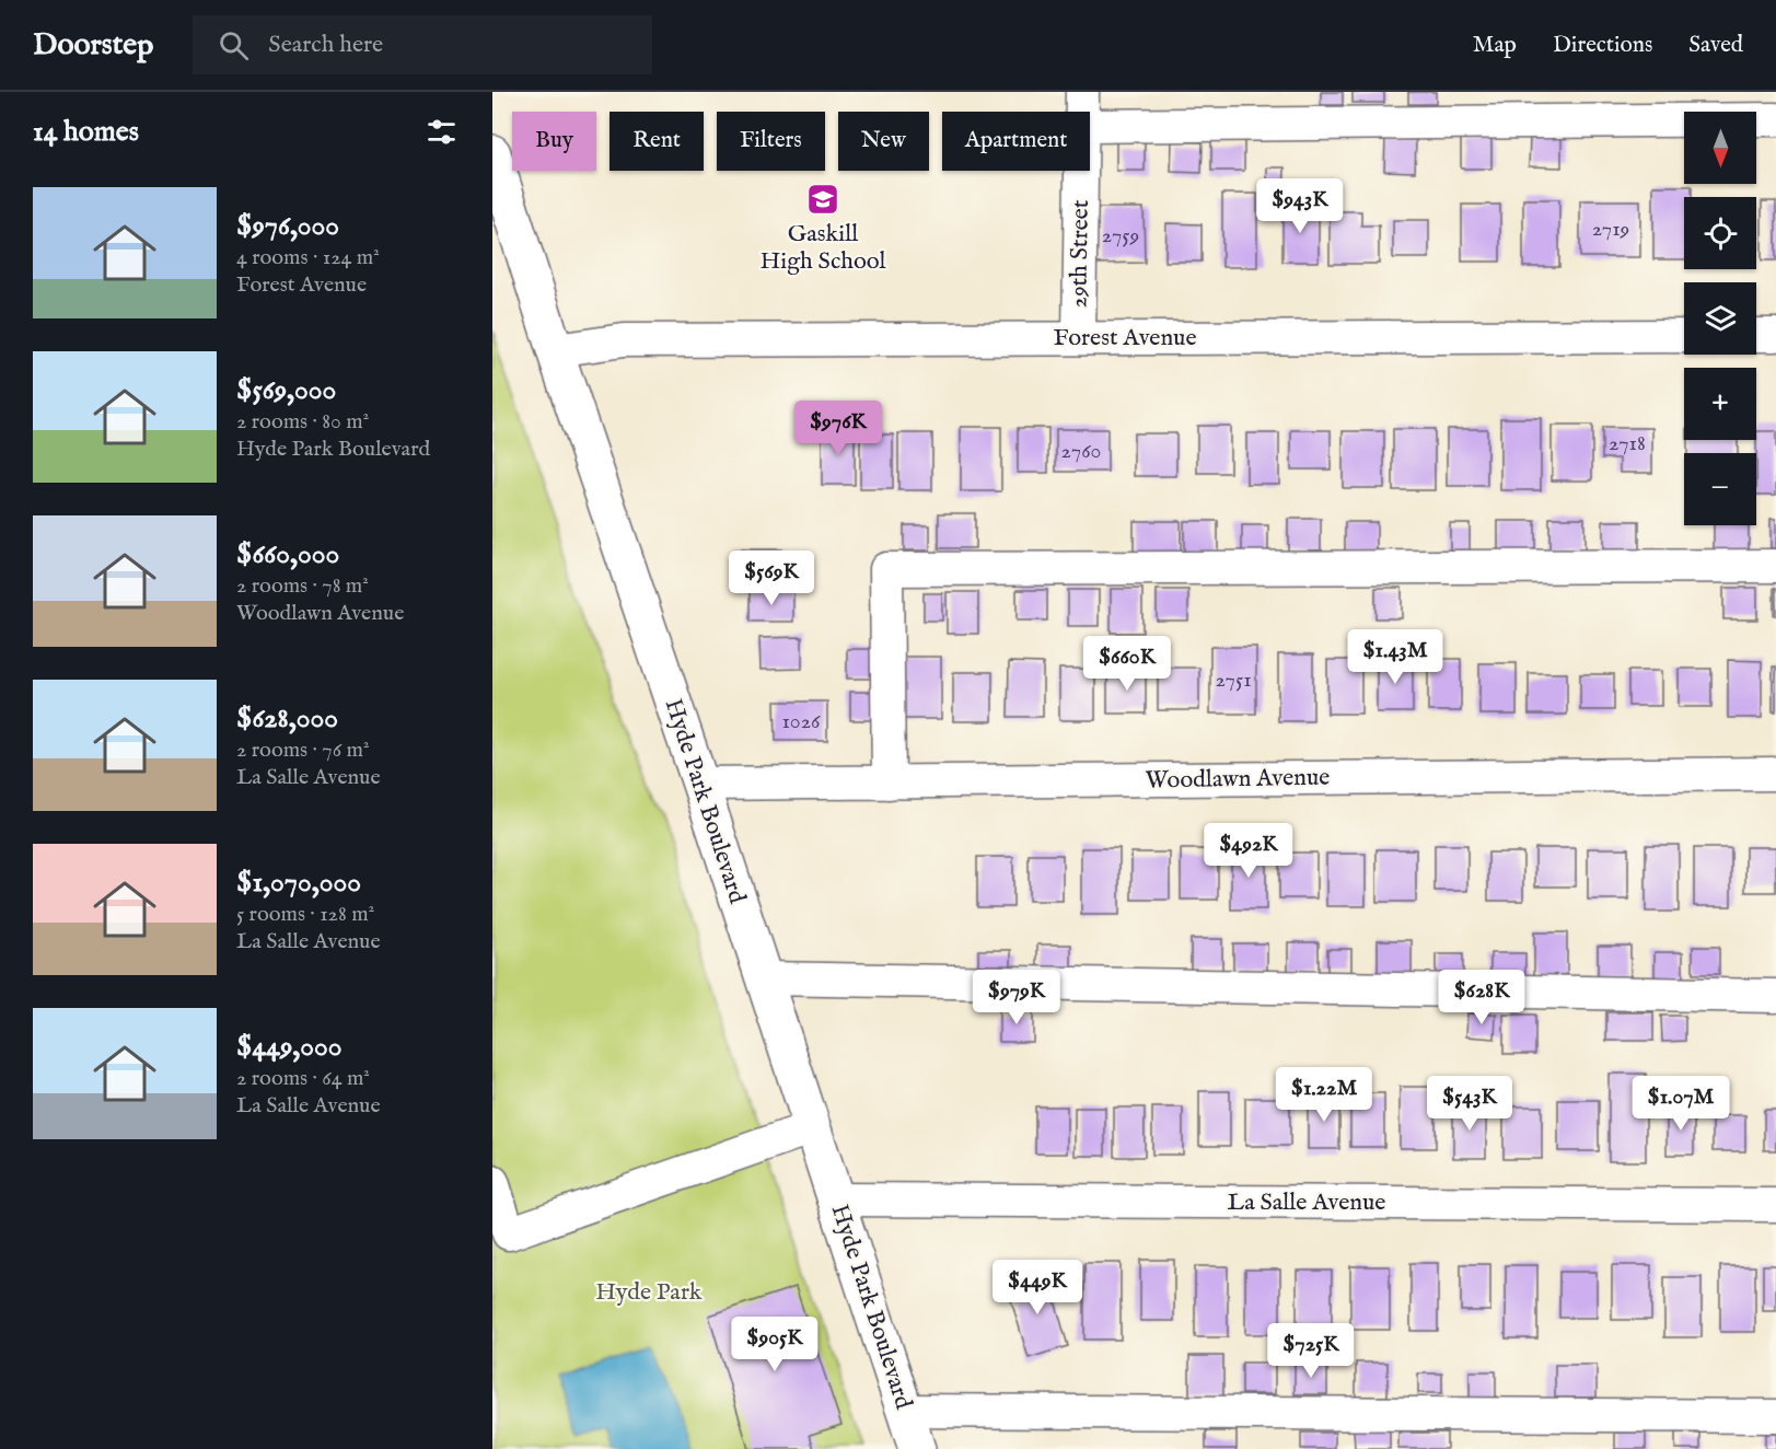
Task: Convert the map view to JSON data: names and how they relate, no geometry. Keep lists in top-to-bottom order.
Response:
{
  "streets": {
    "main road": ["Hyde Park Boulevard"],
    "street": [
      "29th Street",
      "Forest Avenue",
      "Woodlawn Avenue",
      "La Salle Avenue"
    ]
  },
  "crossings": [
    ["29th Street", "Forest Avenue"],
    ["Forest Avenue", "Hyde Park Boulevard"],
    ["Woodlawn Avenue", "Hyde Park Boulevard"],
    ["Hyde Park Boulevard", "La Salle Avenue"]
  ],
  "parks": ["Hyde Park"],
  "places": {
    "school or university": ["Gaskill High School"]
  },
  "house_numbers": [
    "2719",
    "2759",
    "2718",
    "2760",
    "2751",
    "1026"
  ],
  "north": "bottom",
  "page": {
    "header": "Doorstep",
    "search": "Search here",
    "nav": ["Map", "Directions", "Saved"],
    "heading": "14 homes",
    "map_buttons": ["+", "−"],
    "chip": [
      "Buy",
      "Rent",
      "Filters",
      "New",
      "Apartment"
    ],
    "list": [
      {
        "name": "$976,000",
        "note": "4 rooms · 124 m² · Forest Avenue"
      },
      {
        "name": "$569,000",
        "note": "2 rooms · 80 m² · Hyde Park Boulevard"
      },
      {
        "name": "$660,000",
        "note": "2 rooms · 78 m² · Woodlawn Avenue"
      },
      {
        "name": "$628,000",
        "note": "2 rooms · 76 m² · La Salle Avenue"
      },
      {
        "name": "$1,070,000",
        "note": "5 rooms · 128 m² · La Salle Avenue"
      },
      {
        "name": "$449,000",
        "note": "2 rooms · 64 m² · La Salle Avenue"
      }
    ],
    "price": [
      "$943K",
      "$976K",
      "$569K",
      "$1.43M",
      "$660K",
      "$492K",
      "$979K",
      "$628K",
      "$1.22M",
      "$543K",
      "$1.07M",
      "$449K",
      "$905K",
      "$725K"
    ]
  }
}
